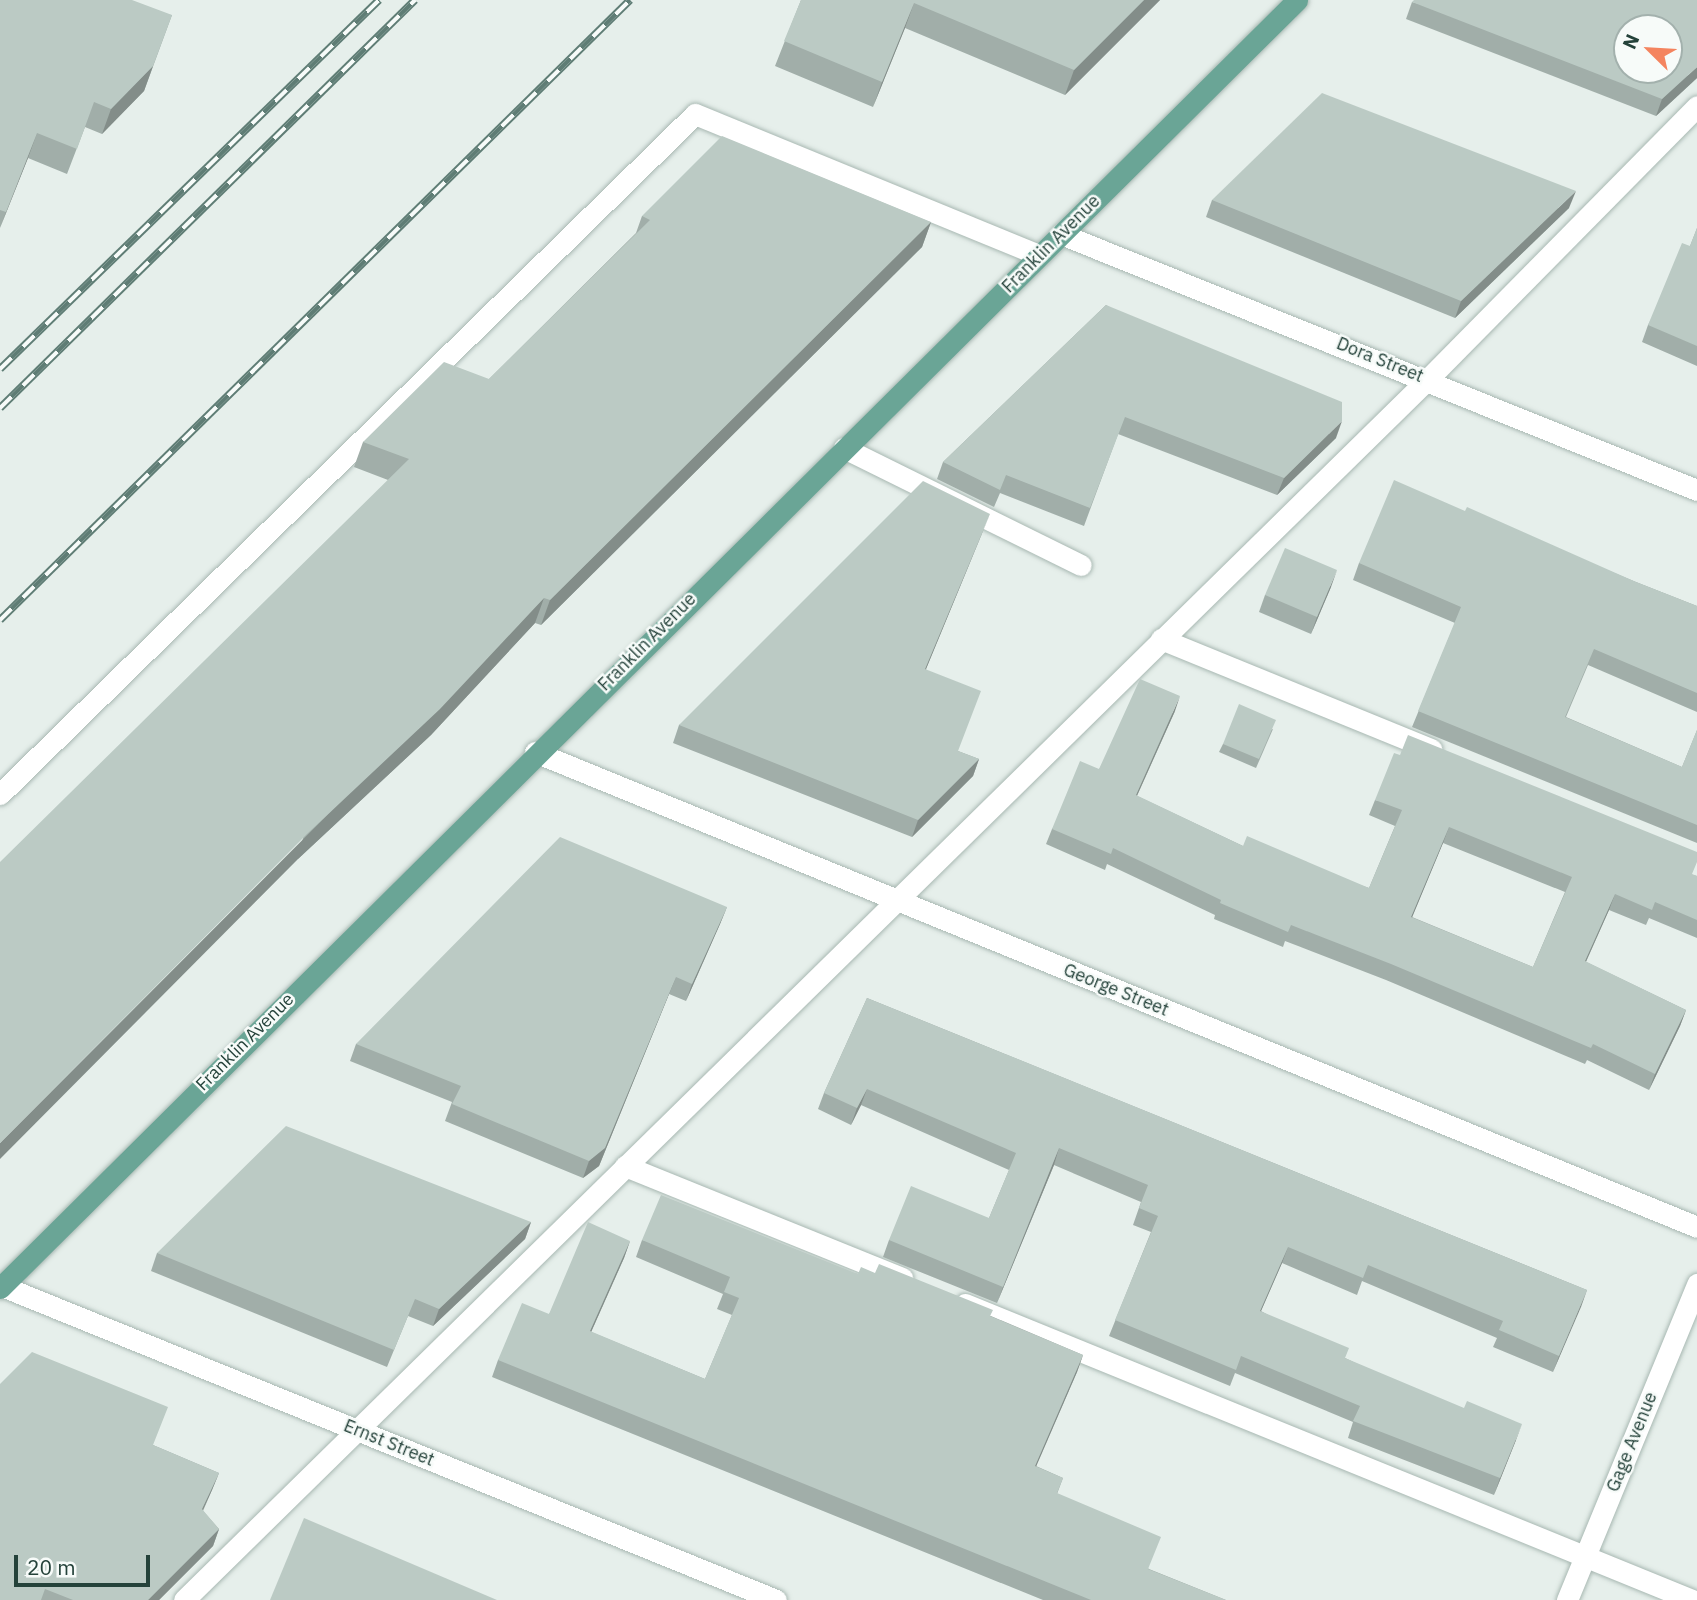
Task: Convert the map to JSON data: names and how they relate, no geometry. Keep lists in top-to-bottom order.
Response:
{
  "streets": {
    "main road": ["Franklin Avenue"],
    "street": [
      "Dora Street",
      "George Street",
      "Gage Avenue",
      "Ernst Street"
    ]
  },
  "crossings": [
    ["Franklin Avenue", "Dora Street"],
    ["Franklin Avenue", "George Street"],
    ["Franklin Avenue", "Ernst Street"]
  ],
  "scale_bar": "20 m",
  "north": "top left"
}
